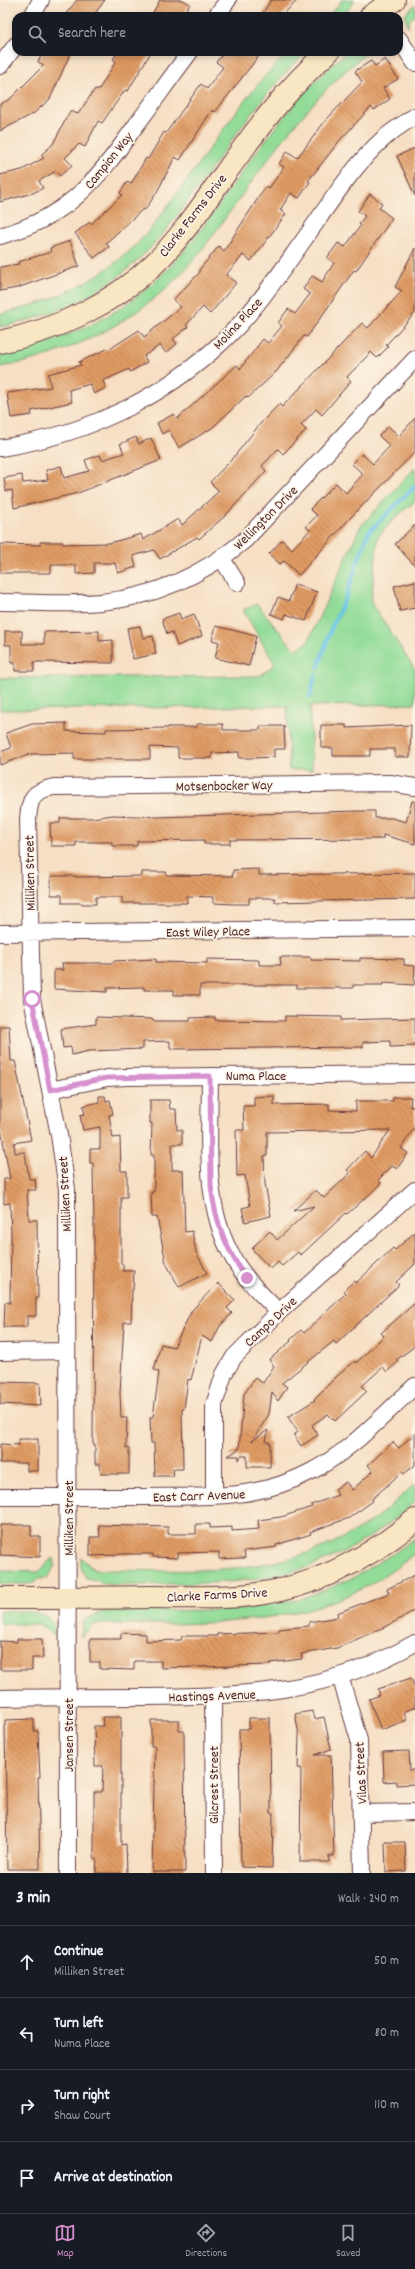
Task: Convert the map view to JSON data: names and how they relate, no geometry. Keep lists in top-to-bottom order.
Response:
{
  "streets": {
    "street": [
      "Campion Way",
      "Clarke Farms Drive",
      "Molina Place",
      "Wellington Drive",
      "Motsenbocker Way",
      "Milliken Street",
      "East Wiley Place",
      "Numa Place",
      "Campo Drive",
      "East Carr Avenue",
      "Hastings Avenue",
      "Jansen Street",
      "Vilas Street",
      "Gilcrest Street"
    ]
  },
  "crossings": [
    ["Clarke Farms Drive", "Milliken Street"],
    ["Clarke Farms Drive", "Jansen Street"],
    ["Motsenbocker Way", "Milliken Street"],
    ["Milliken Street", "East Wiley Place"],
    ["Milliken Street", "Numa Place"],
    ["Milliken Street", "East Carr Avenue"],
    ["Milliken Street", "Jansen Street"],
    ["Campo Drive", "East Carr Avenue"],
    ["Hastings Avenue", "Jansen Street"],
    ["Hastings Avenue", "Vilas Street"],
    ["Hastings Avenue", "Gilcrest Street"]
  ],
  "page": {
    "search": "Search here",
    "heading": ["3 min", "Walk · 240 m"],
    "list": [
      ["Continue", "Milliken Street", "50 m"],
      ["Turn left", "Numa Place", "80 m"],
      ["Turn right", "Shaw Court", "110 m"],
      "Arrive at destination"
    ],
    "nav": ["Map", "Directions", "Saved"]
  }
}
